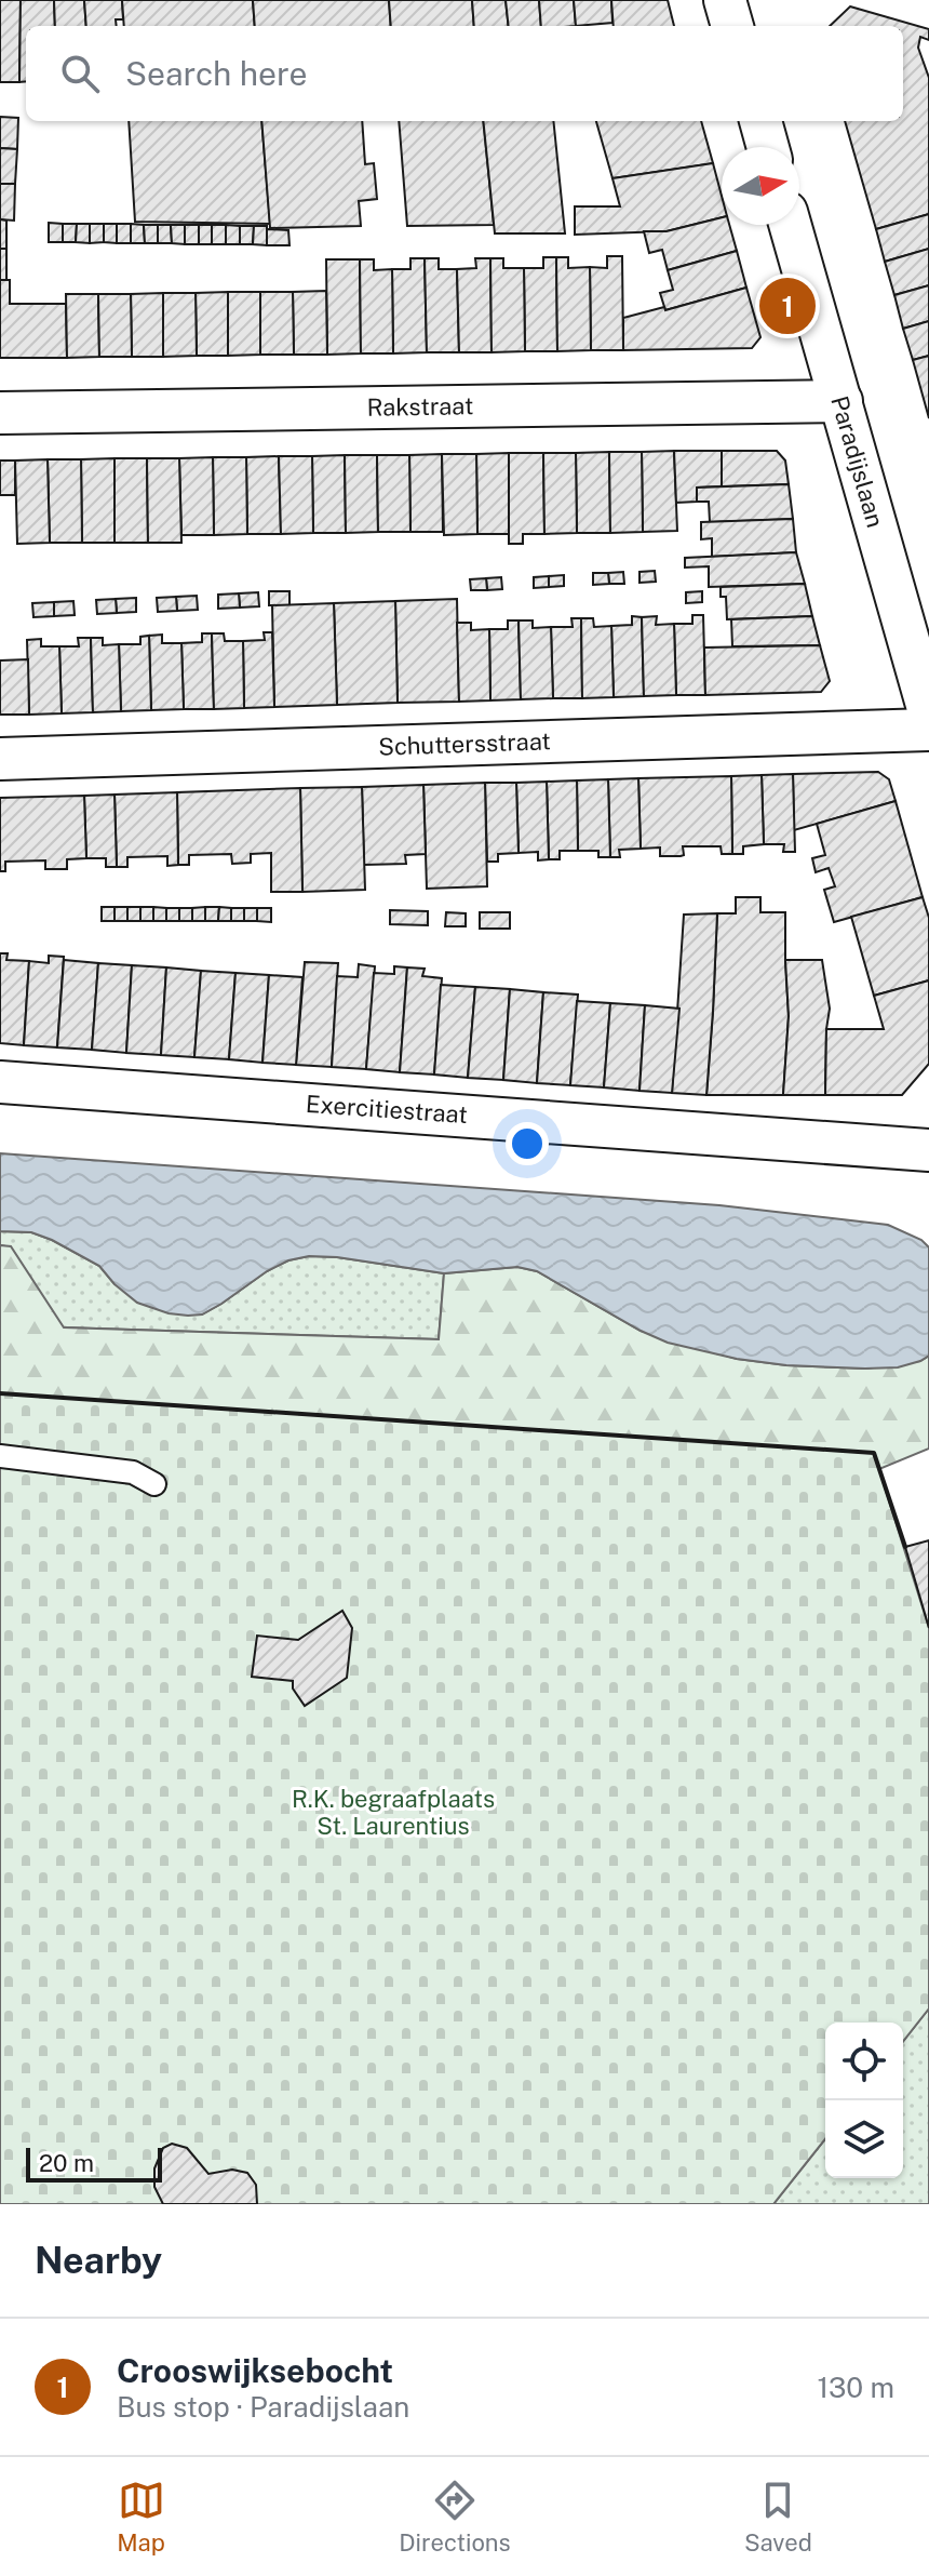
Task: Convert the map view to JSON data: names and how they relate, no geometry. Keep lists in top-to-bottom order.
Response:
{
  "streets": {
    "street": [
      "Rakstraat",
      "Paradijslaan",
      "Schuttersstraat",
      "Exercitiestraat"
    ]
  },
  "crossings": [
    ["Rakstraat", "Paradijslaan"]
  ],
  "parks": ["R.K. begraafplaats St. Laurentius"],
  "scale_bar": "20 m",
  "north": "right",
  "page": {
    "search": "Search here",
    "pins": "1",
    "scale": "20 m",
    "heading": "Nearby",
    "list": [
      {
        "mark": "1",
        "name": "Crooswijksebocht",
        "note": "Bus stop · Paradijslaan",
        "value": "130 m"
      }
    ],
    "nav": ["Map", "Directions", "Saved"]
  }
}
